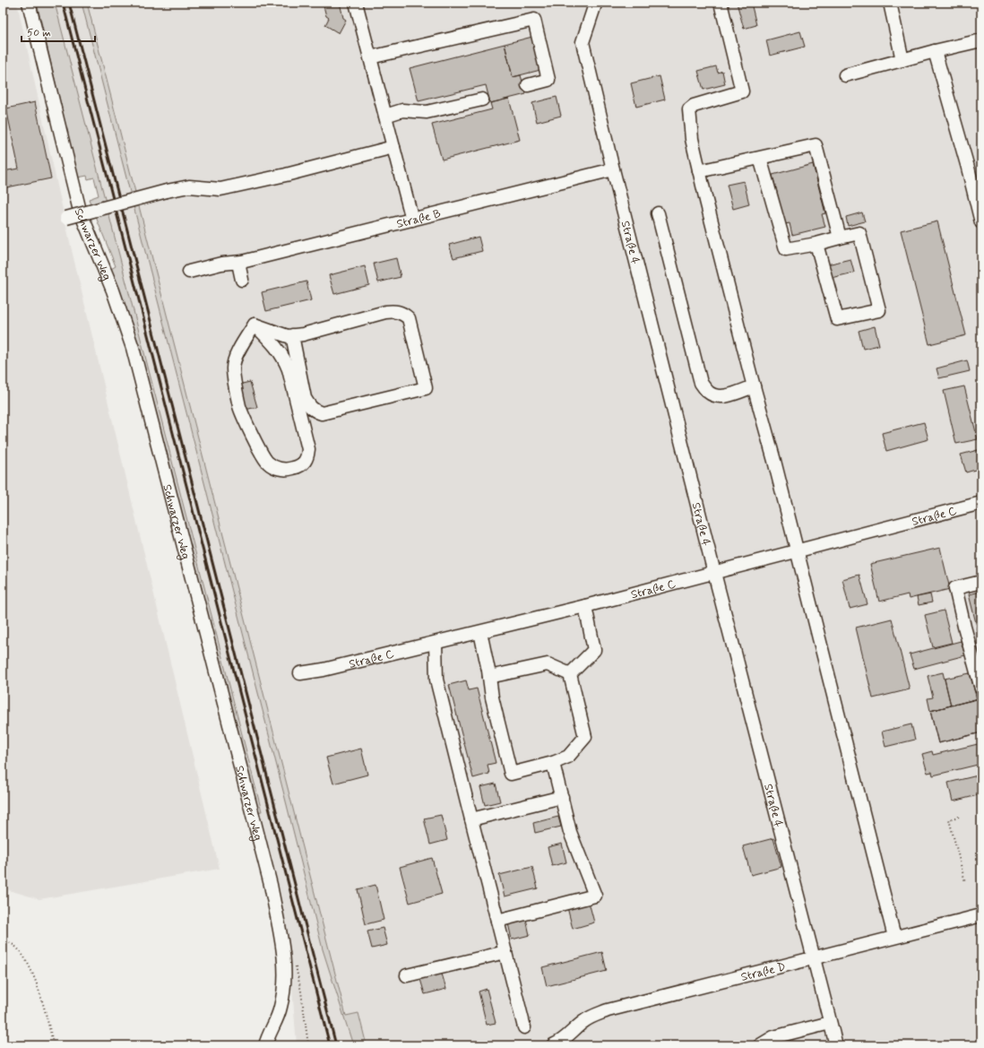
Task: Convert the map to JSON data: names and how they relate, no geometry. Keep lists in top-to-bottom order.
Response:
{
  "streets": {
    "street": [
      "Straße B",
      "Straße 4",
      "Schwarzer Weg",
      "Straße C",
      "Straße D"
    ]
  },
  "crossings": [
    ["Straße B", "Straße 4"],
    ["Straße 4", "Straße C"],
    ["Straße 4", "Straße D"]
  ],
  "scale_bar": "50 m"
}
